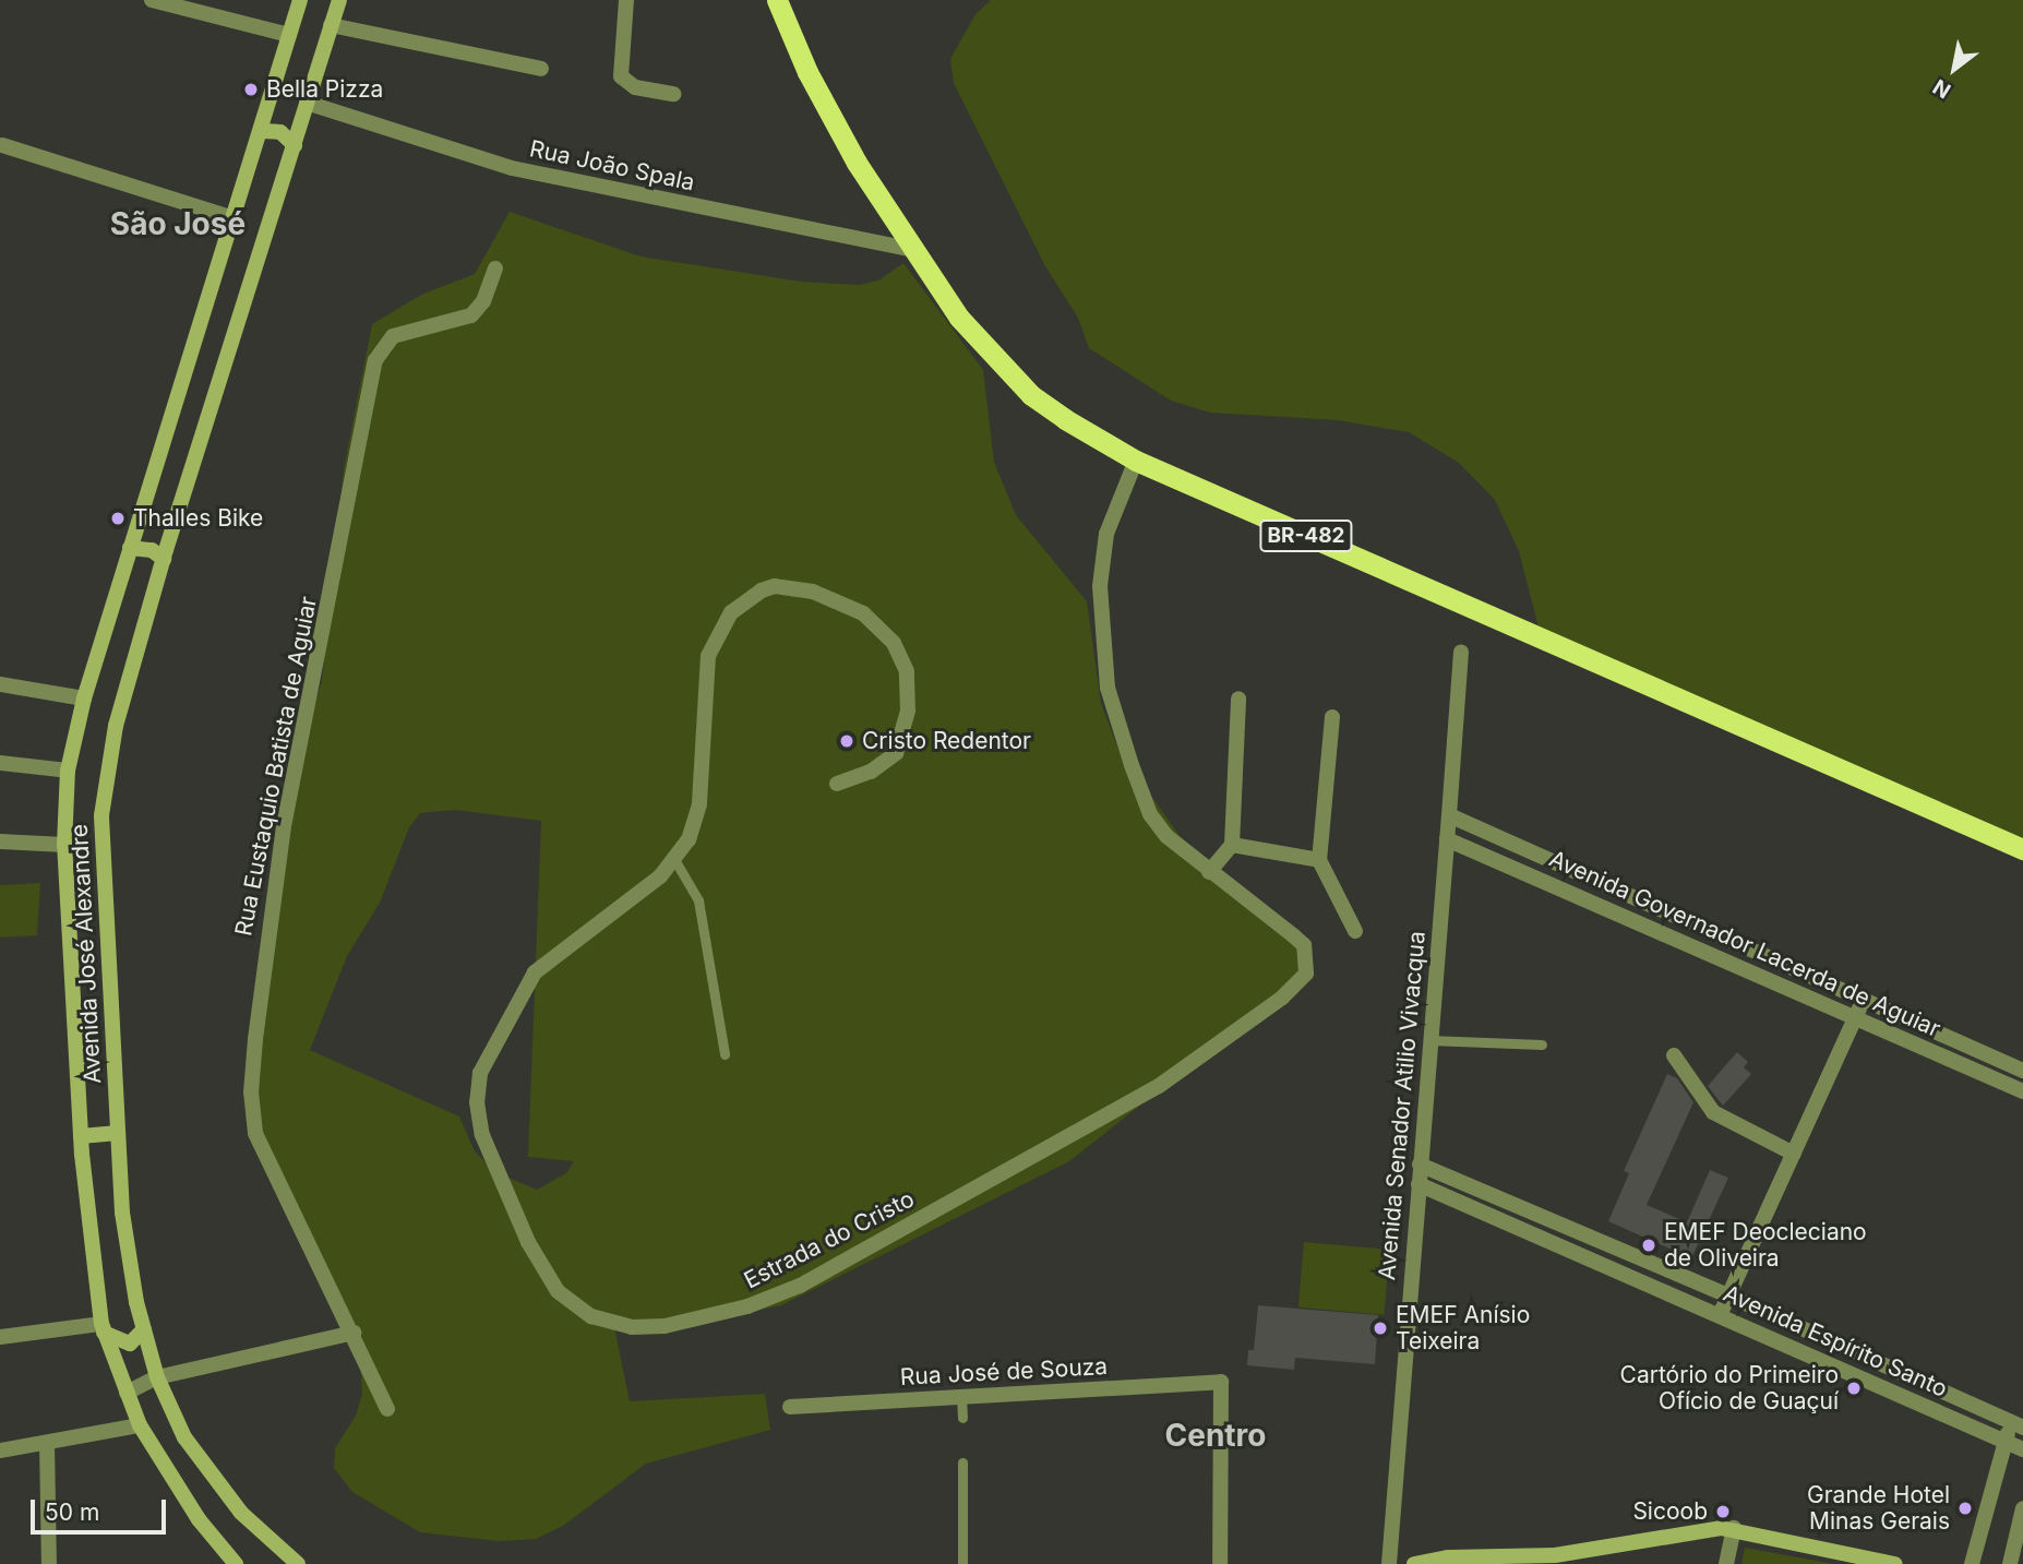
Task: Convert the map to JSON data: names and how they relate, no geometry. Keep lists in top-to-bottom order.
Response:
{
  "streets": {
    "highway": ["BR-482"],
    "main road": ["Avenida José Alexandre"],
    "street": [
      "Rua João Spala",
      "Rua Eustaquio Batista de Aguiar",
      "Avenida Governador Lacerda de Aguiar",
      "Avenida Senador Atilio Vivacqua",
      "Estrada do Cristo",
      "Avenida Espírito Santo",
      "Rua José de Souza"
    ]
  },
  "crossings": [
    ["Rua João Spala", "BR-482"],
    ["Rua João Spala", "Avenida José Alexandre"],
    ["BR-482", "Estrada do Cristo"],
    ["Avenida Governador Lacerda de Aguiar", "Avenida Senador Atilio Vivacqua"],
    ["Avenida Senador Atilio Vivacqua", "Avenida Espírito Santo"]
  ],
  "districts": ["São José", "Centro"],
  "places": [
    "Bella Pizza",
    "Thalles Bike",
    "Cristo Redentor",
    "EMEF Deocleciano de Oliveira",
    "EMEF Anísio Teixeira",
    "Cartório do Primeiro Ofício de Guaçuí",
    "Grande Hotel Minas Gerais",
    "Sicoob"
  ],
  "scale_bar": "50 m",
  "north": "bottom left"
}
